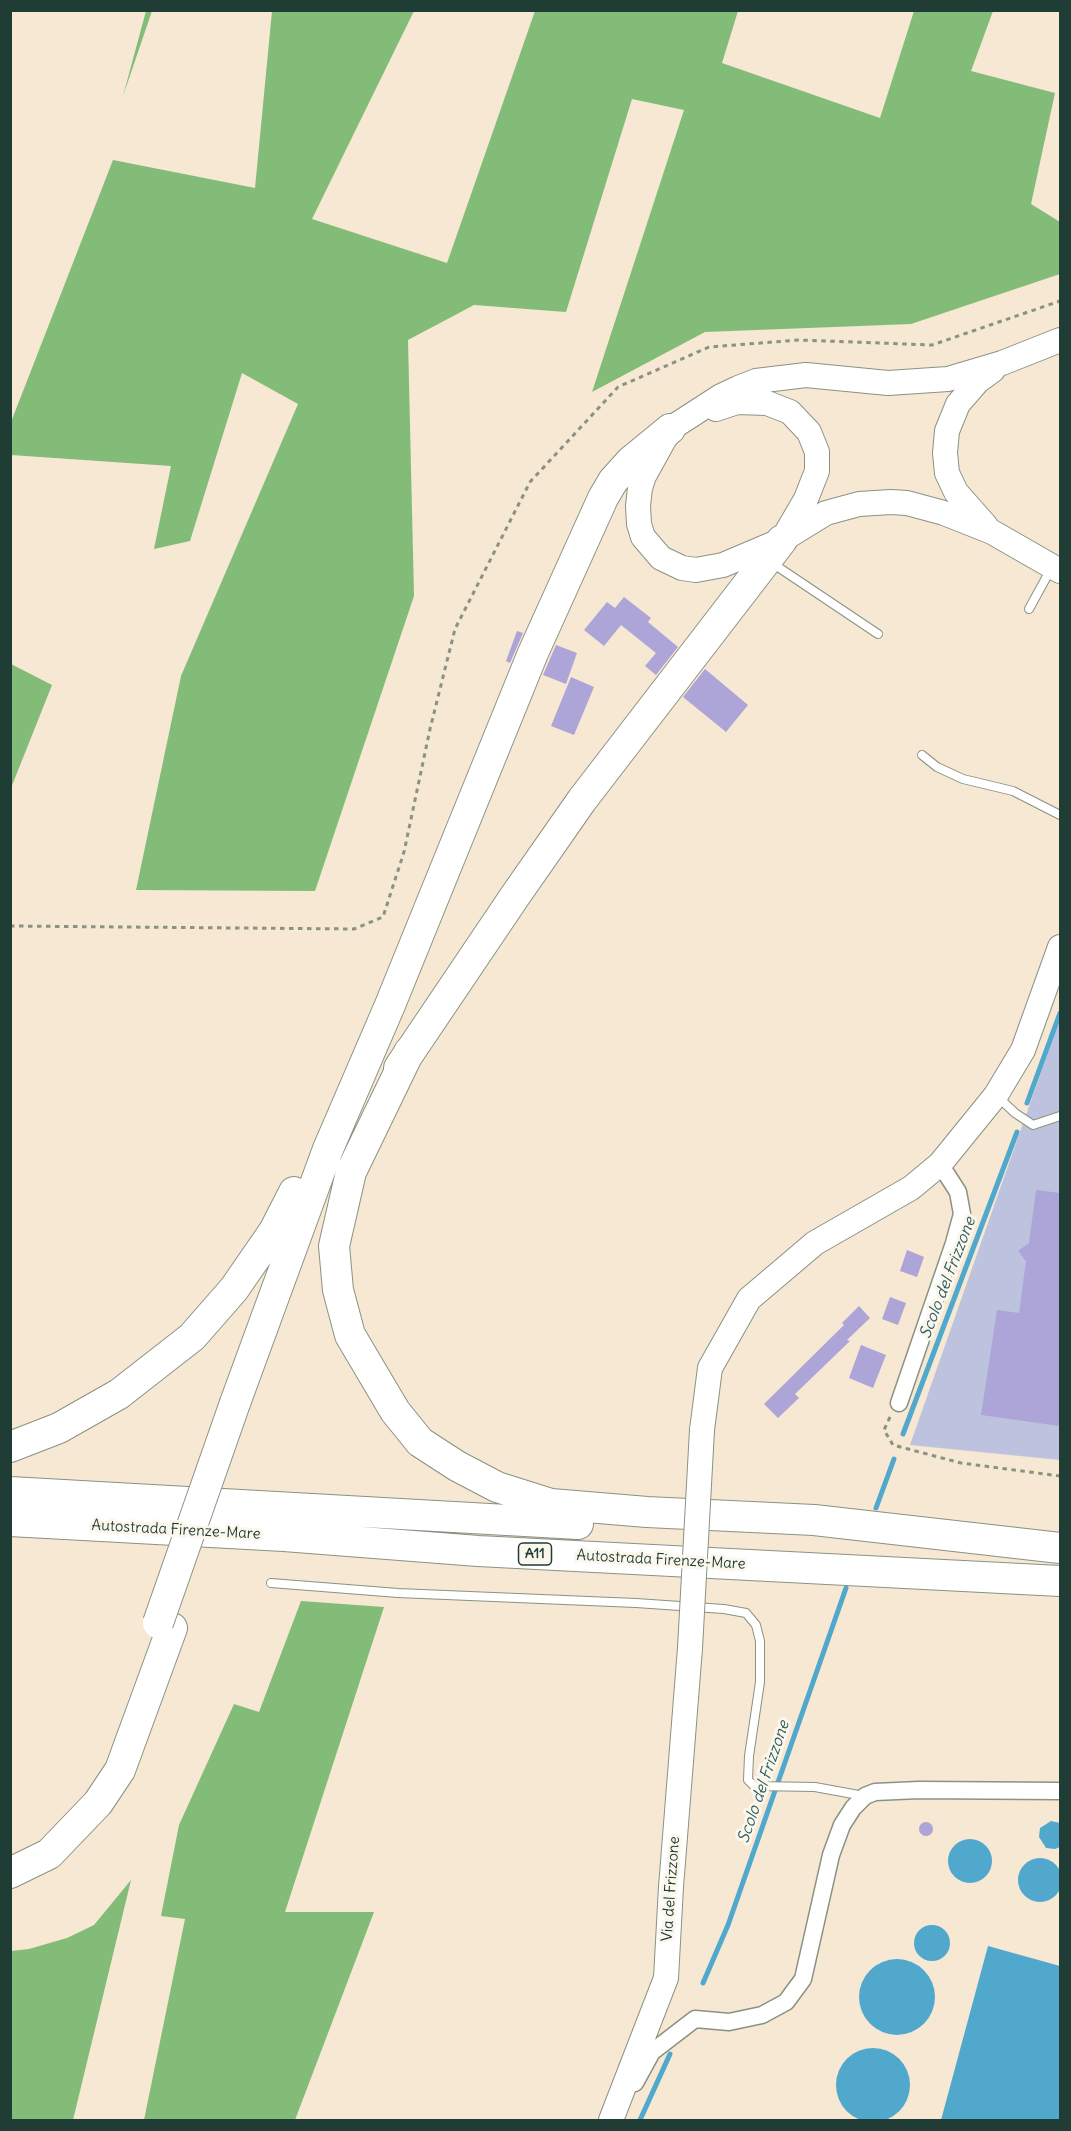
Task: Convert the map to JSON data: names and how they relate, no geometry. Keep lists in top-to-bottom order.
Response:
{
  "streets": {
    "highway": ["Autostrada Firenze-Mare", "A11"],
    "main road": ["Via del Frizzone"]
  },
  "water": ["Scolo del Frizzone"]
}
